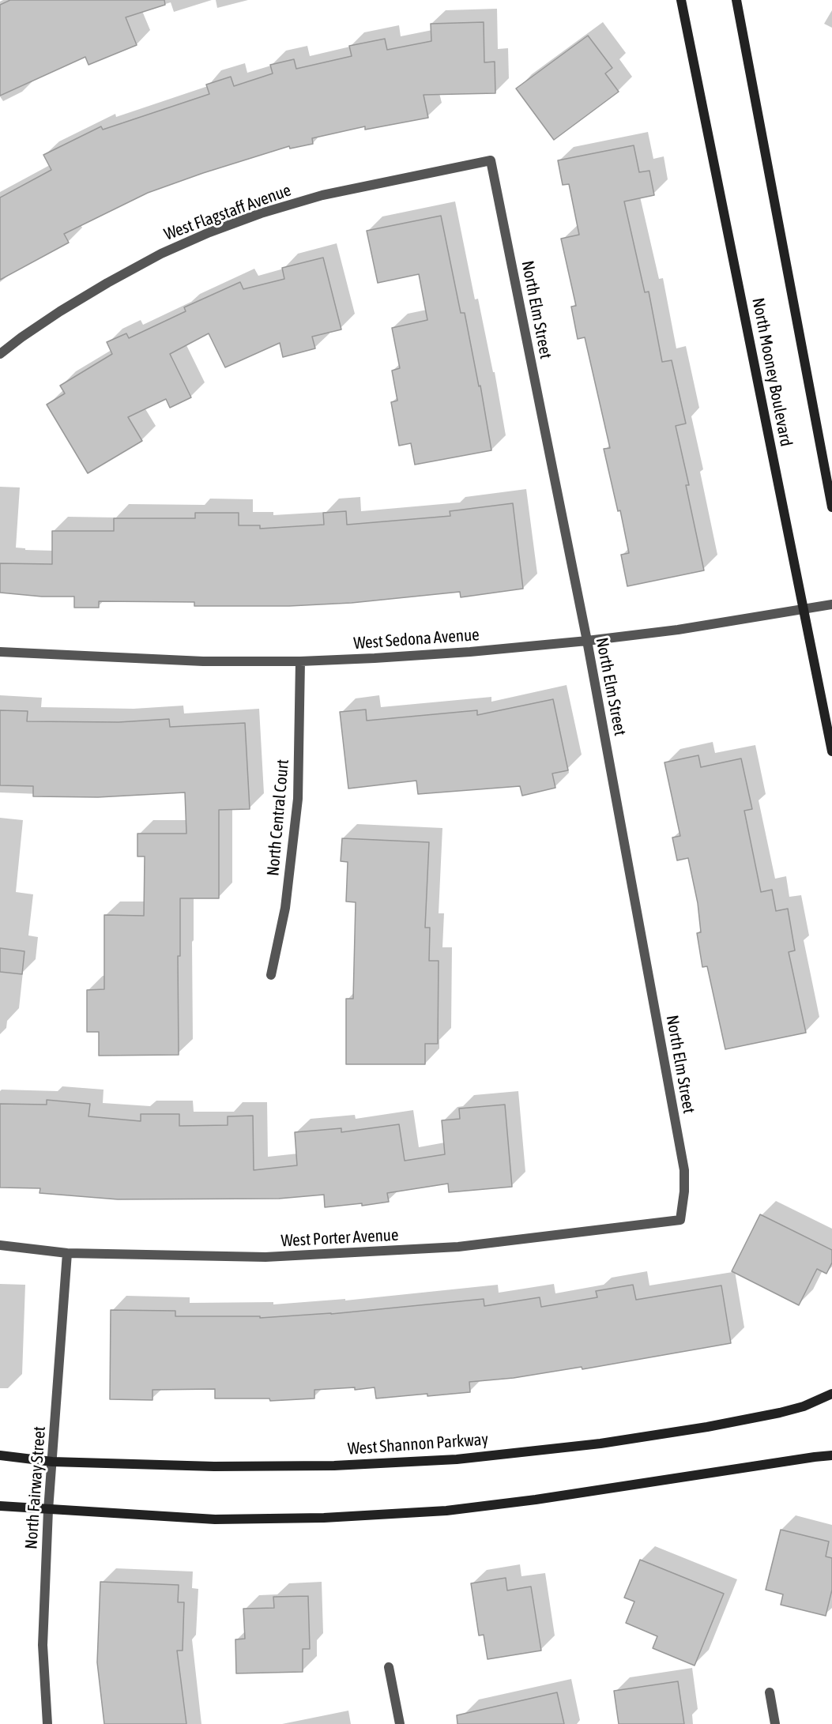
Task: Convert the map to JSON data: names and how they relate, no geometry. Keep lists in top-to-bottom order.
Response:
{
  "streets": {
    "street": [
      "West Flagstaff Avenue",
      "North Elm Street",
      "North Mooney Boulevard",
      "West Sedona Avenue",
      "North Central Court",
      "West Porter Avenue",
      "West Shannon Parkway",
      "North Fairway Street"
    ]
  },
  "crossings": [
    ["West Flagstaff Avenue", "North Elm Street"],
    ["North Elm Street", "West Sedona Avenue"],
    ["North Elm Street", "West Porter Avenue"],
    ["North Mooney Boulevard", "West Sedona Avenue"],
    ["West Sedona Avenue", "North Central Court"],
    ["West Porter Avenue", "North Fairway Street"],
    ["West Shannon Parkway", "North Fairway Street"]
  ]
}
